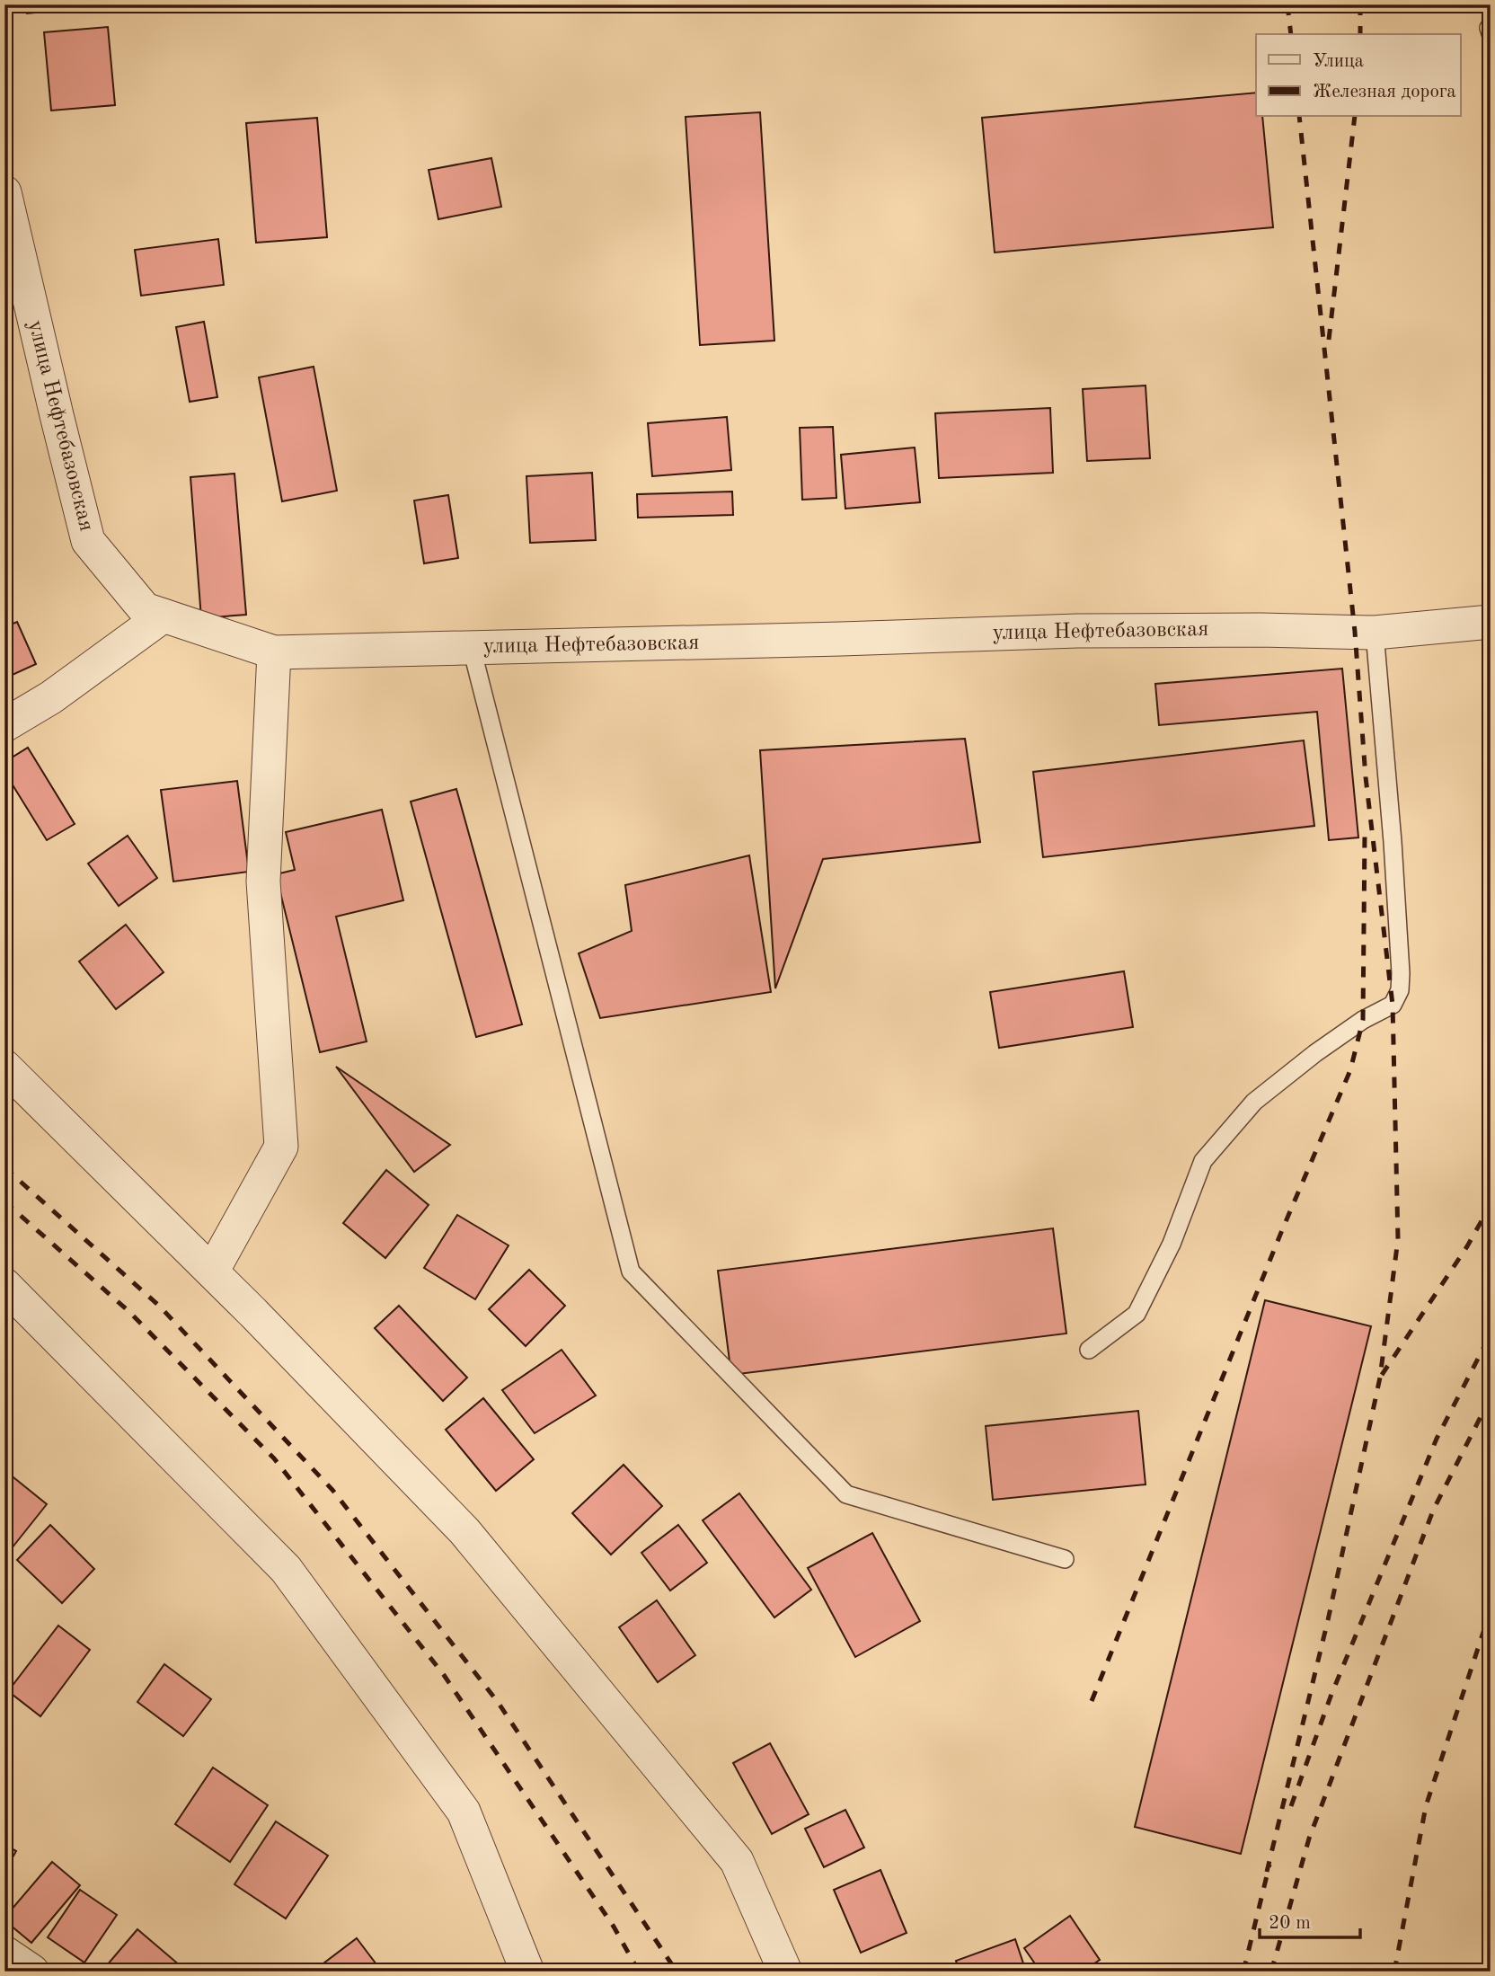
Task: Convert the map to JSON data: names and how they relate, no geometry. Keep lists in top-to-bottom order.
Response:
{
  "streets": {
    "street": ["улица Нефтебазовская"]
  },
  "legend": ["Улица", "Железная дорога"],
  "scale_bar": "20 m"
}
